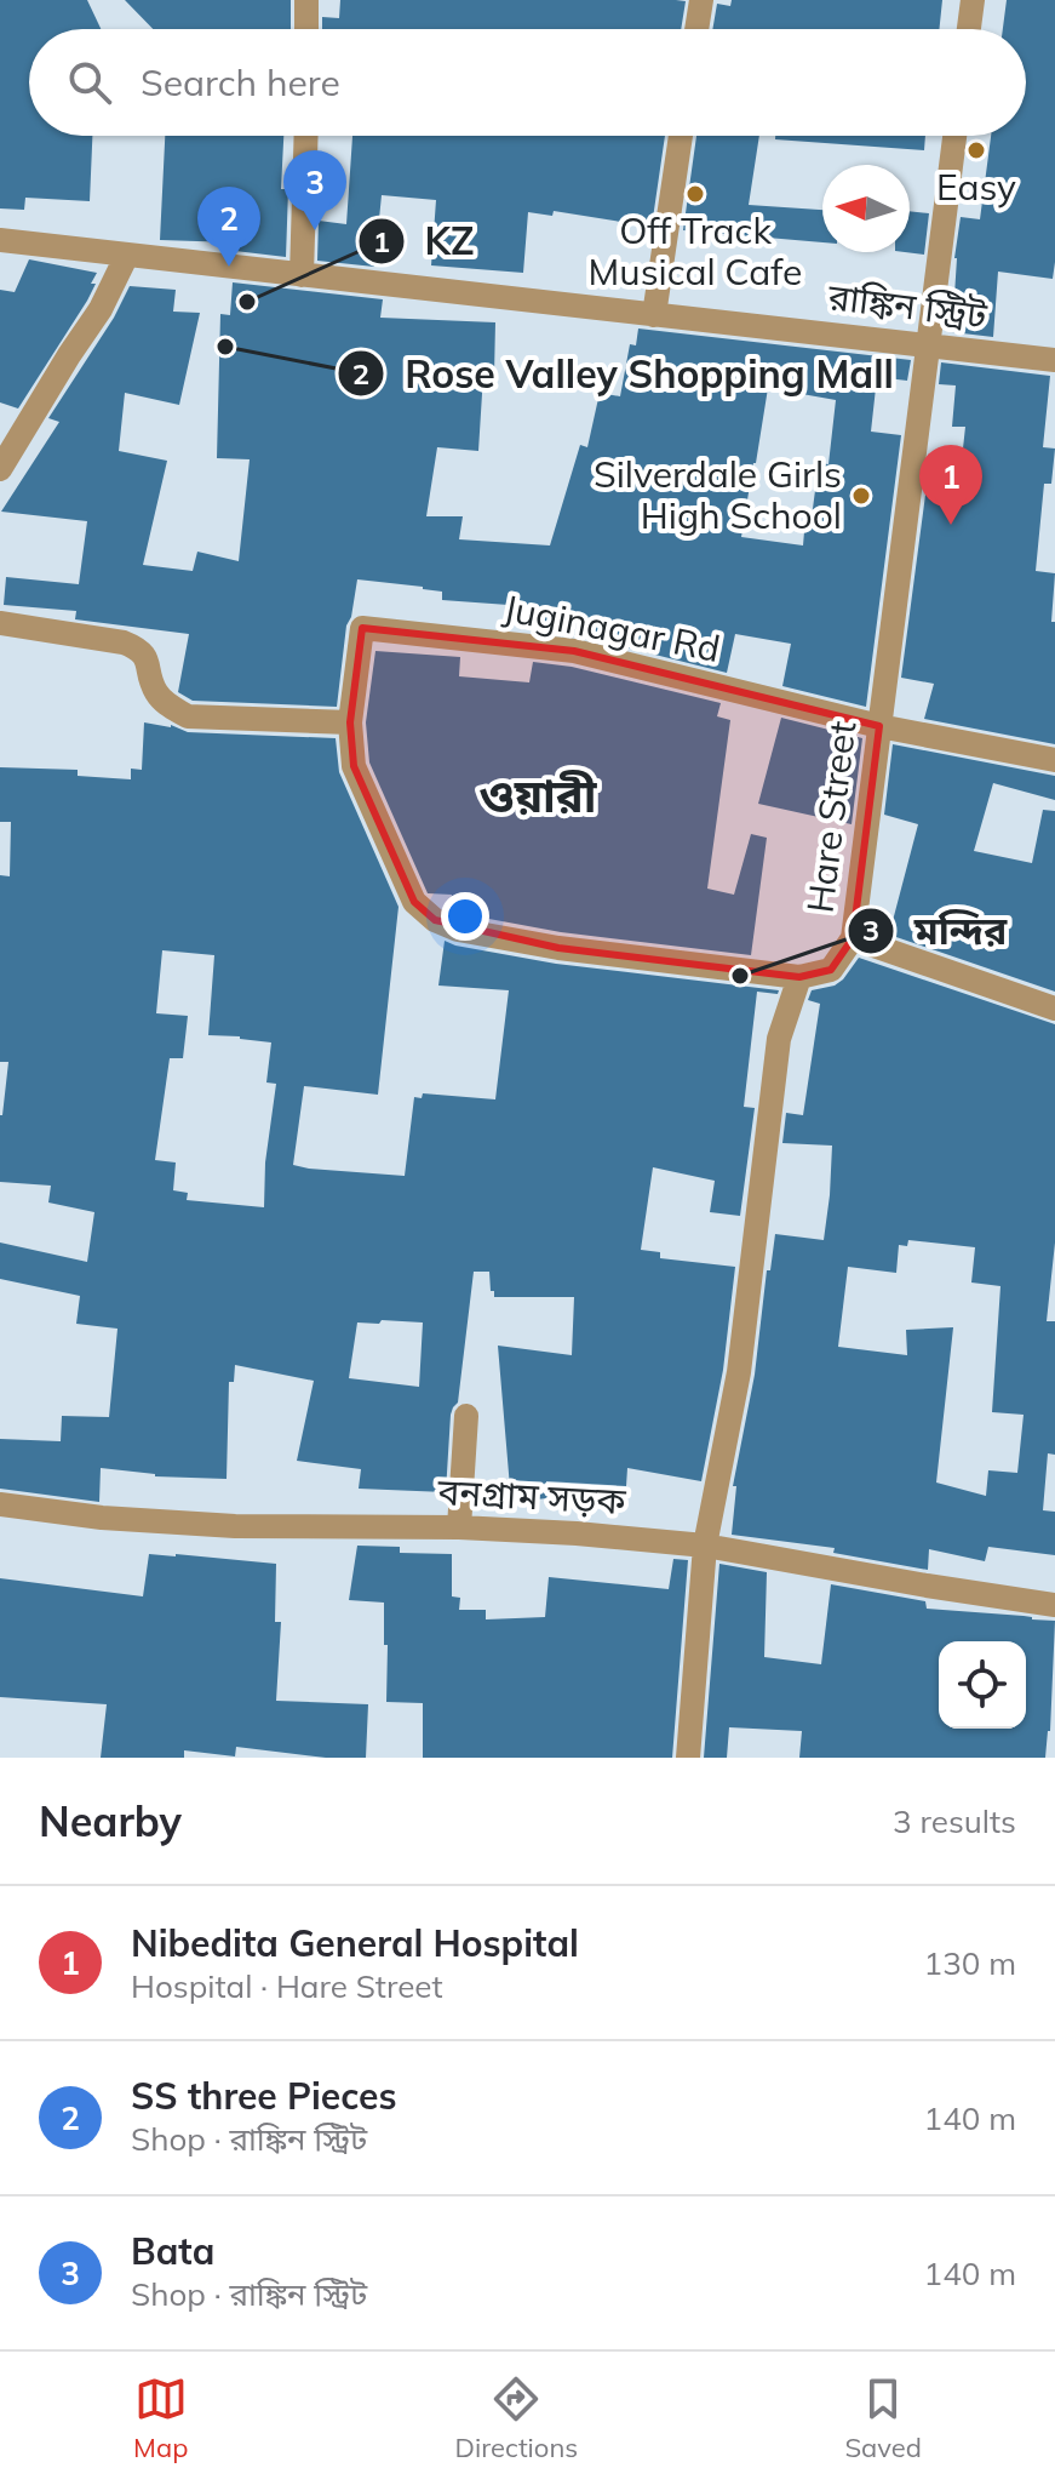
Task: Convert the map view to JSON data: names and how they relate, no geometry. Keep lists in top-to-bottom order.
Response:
{
  "streets": {
    "street": [
      "রাঙ্কিন স্ট্রিট",
      "Juginagar Rd",
      "Hare Street",
      "বনগ্রাম সড়ক"
    ]
  },
  "crossings": [
    ["রাঙ্কিন স্ট্রিট", "Hare Street"],
    ["Juginagar Rd", "Hare Street"]
  ],
  "districts": ["ওয়ারী"],
  "places": [
    "Easy",
    "Off Track Musical Cafe",
    "KZ",
    "Rose Valley Shopping Mall",
    "Silverdale Girls High School",
    "মন্দির"
  ],
  "north": "left",
  "page": {
    "search": "Search here",
    "pins": ["3", "2", "1"],
    "heading": ["Nearby", "3 results"],
    "list": [
      {
        "mark": "1",
        "name": "Nibedita General Hospital",
        "note": "Hospital · Hare Street",
        "value": "130 m"
      },
      {
        "mark": "2",
        "name": "SS three Pieces",
        "note": "Shop · রাঙ্কিন স্ট্রিট",
        "value": "140 m"
      },
      {
        "mark": "3",
        "name": "Bata",
        "note": "Shop · রাঙ্কিন স্ট্রিট",
        "value": "140 m"
      }
    ],
    "nav": ["Map", "Directions", "Saved"]
  }
}
